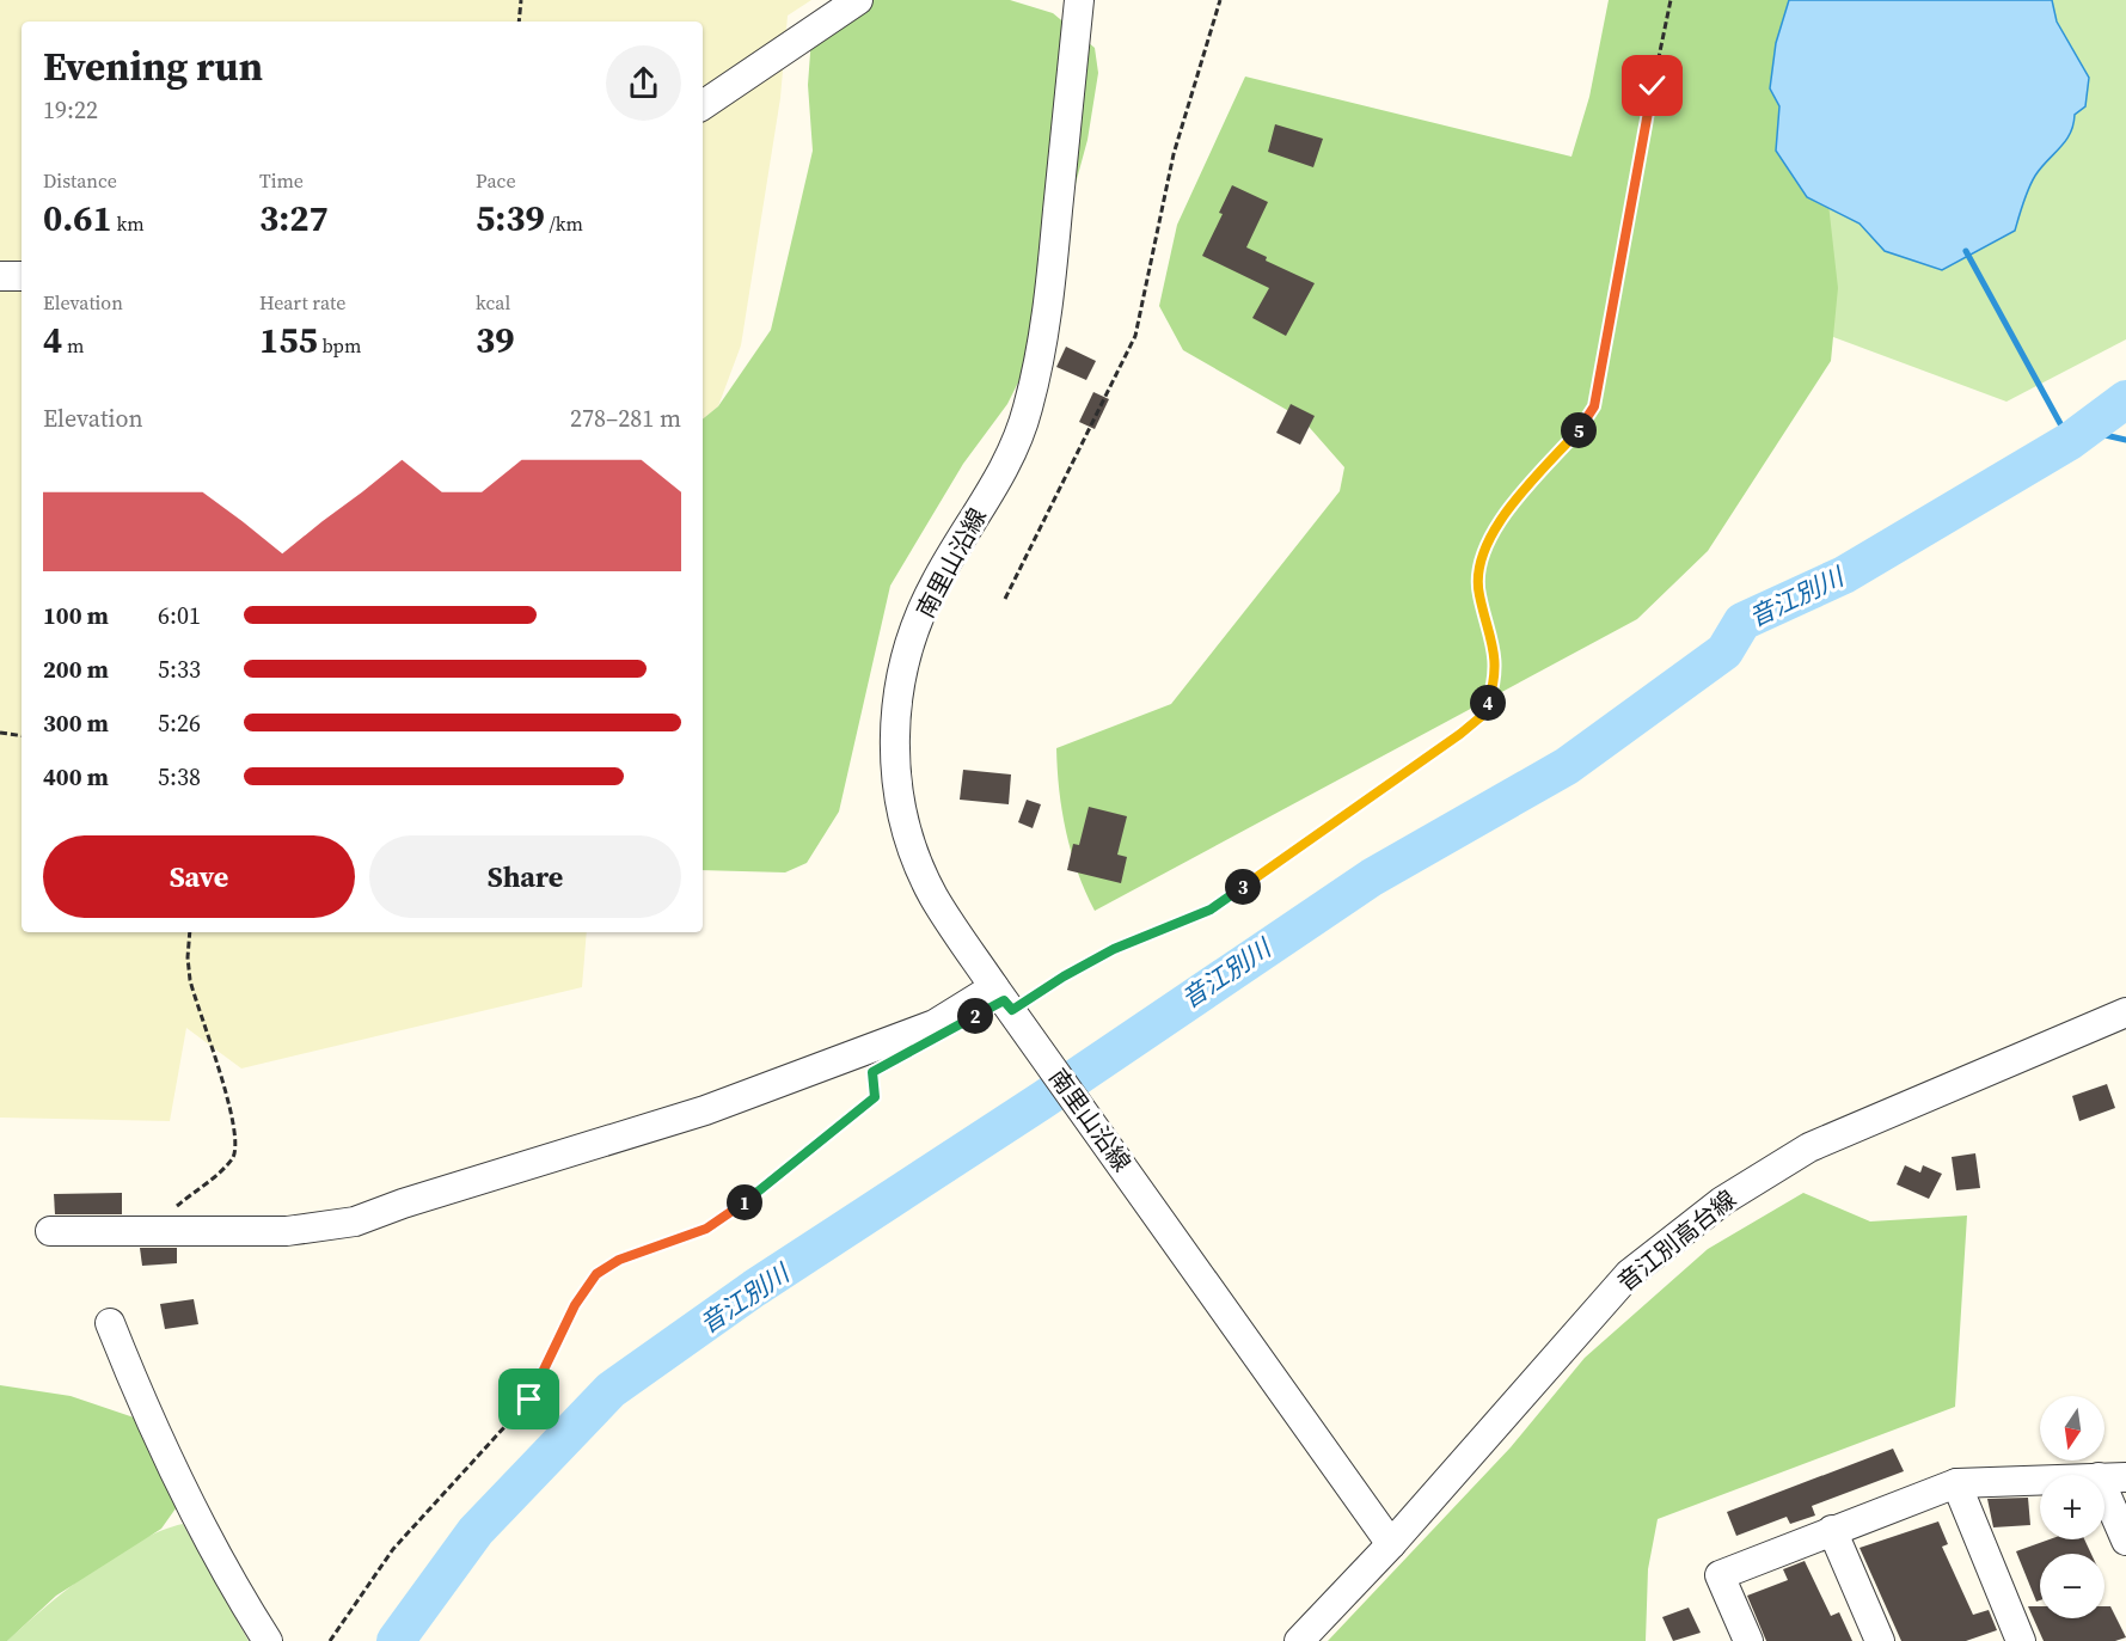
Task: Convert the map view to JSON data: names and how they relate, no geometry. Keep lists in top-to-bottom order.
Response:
{
  "streets": {
    "street": ["南里山沿線", "音江別高台線"]
  },
  "crossings": [
    ["南里山沿線", "音江別高台線"]
  ],
  "water": ["音江別川"],
  "north": "bottom",
  "page": {
    "heading": ["Evening run", "19:22"],
    "stats": [
      ["Distance", "0.61 km"],
      ["Time", "3:27"],
      ["Pace", "5:39 /km"],
      ["Elevation", "4 m"],
      ["Heart rate", "155 bpm"],
      ["kcal", "39"]
    ],
    "chart": ["Elevation", "278–281 m"],
    "pins": [
      "5",
      "4",
      "3",
      "2",
      "1"
    ],
    "list": [
      {
        "name": "100 m",
        "note": "6:01"
      },
      {
        "name": "200 m",
        "note": "5:33"
      },
      {
        "name": "300 m",
        "note": "5:26"
      },
      {
        "name": "400 m",
        "note": "5:38"
      }
    ],
    "buttons": ["Save", "Share"],
    "map_buttons": ["+", "−"]
  }
}
